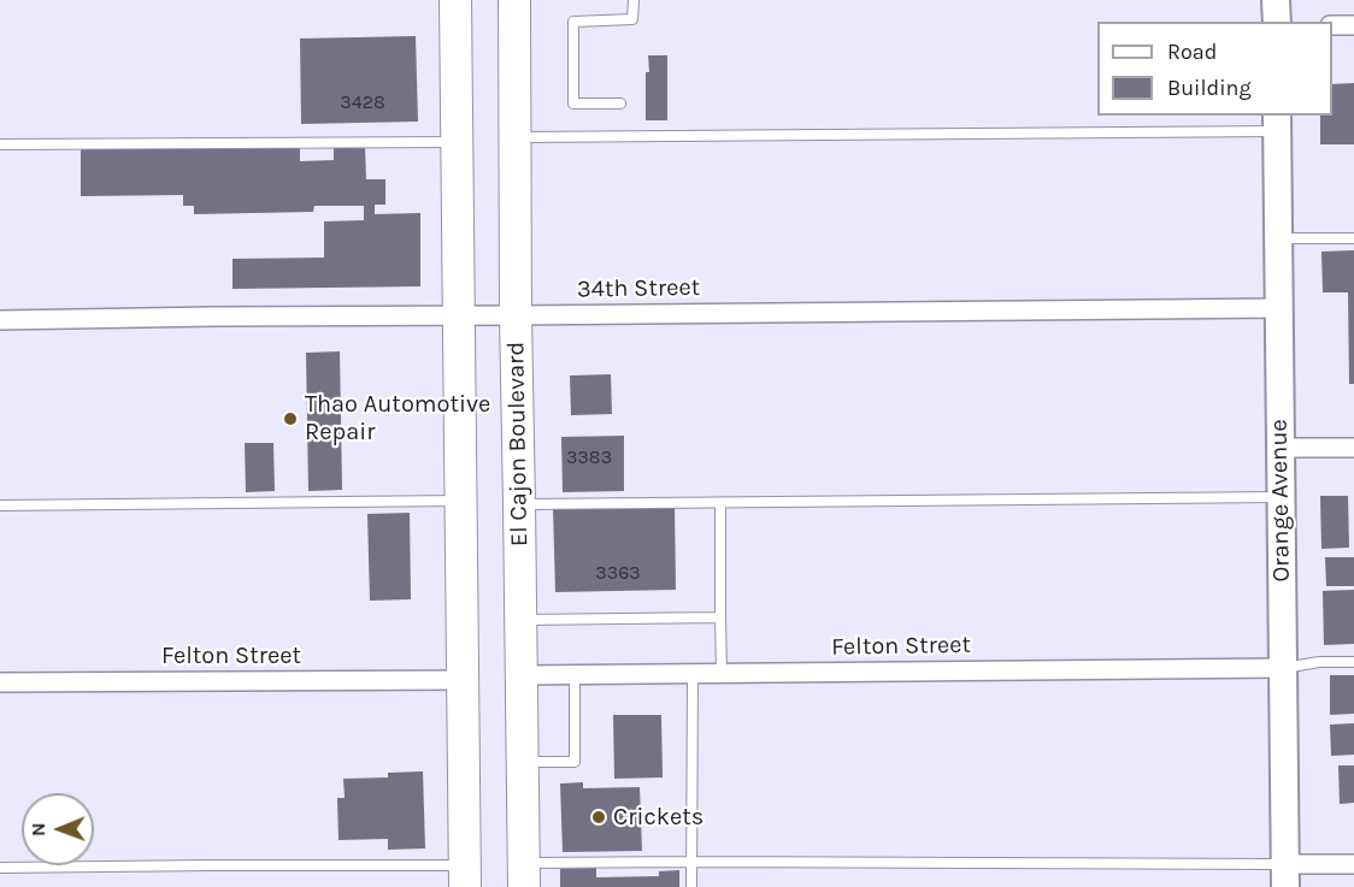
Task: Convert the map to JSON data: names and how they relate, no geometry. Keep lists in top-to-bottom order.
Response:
{
  "streets": {
    "main road": ["El Cajon Boulevard"],
    "street": ["34th Street", "Orange Avenue", "Felton Street"]
  },
  "crossings": [
    ["34th Street", "El Cajon Boulevard"],
    ["34th Street", "Orange Avenue"],
    ["El Cajon Boulevard", "Felton Street"],
    ["Orange Avenue", "Felton Street"]
  ],
  "places": ["Thao Automotive Repair", "Crickets"],
  "house_numbers": ["3428", "3383", "3363"],
  "legend": ["Road", "Building"],
  "north": "left"
}
